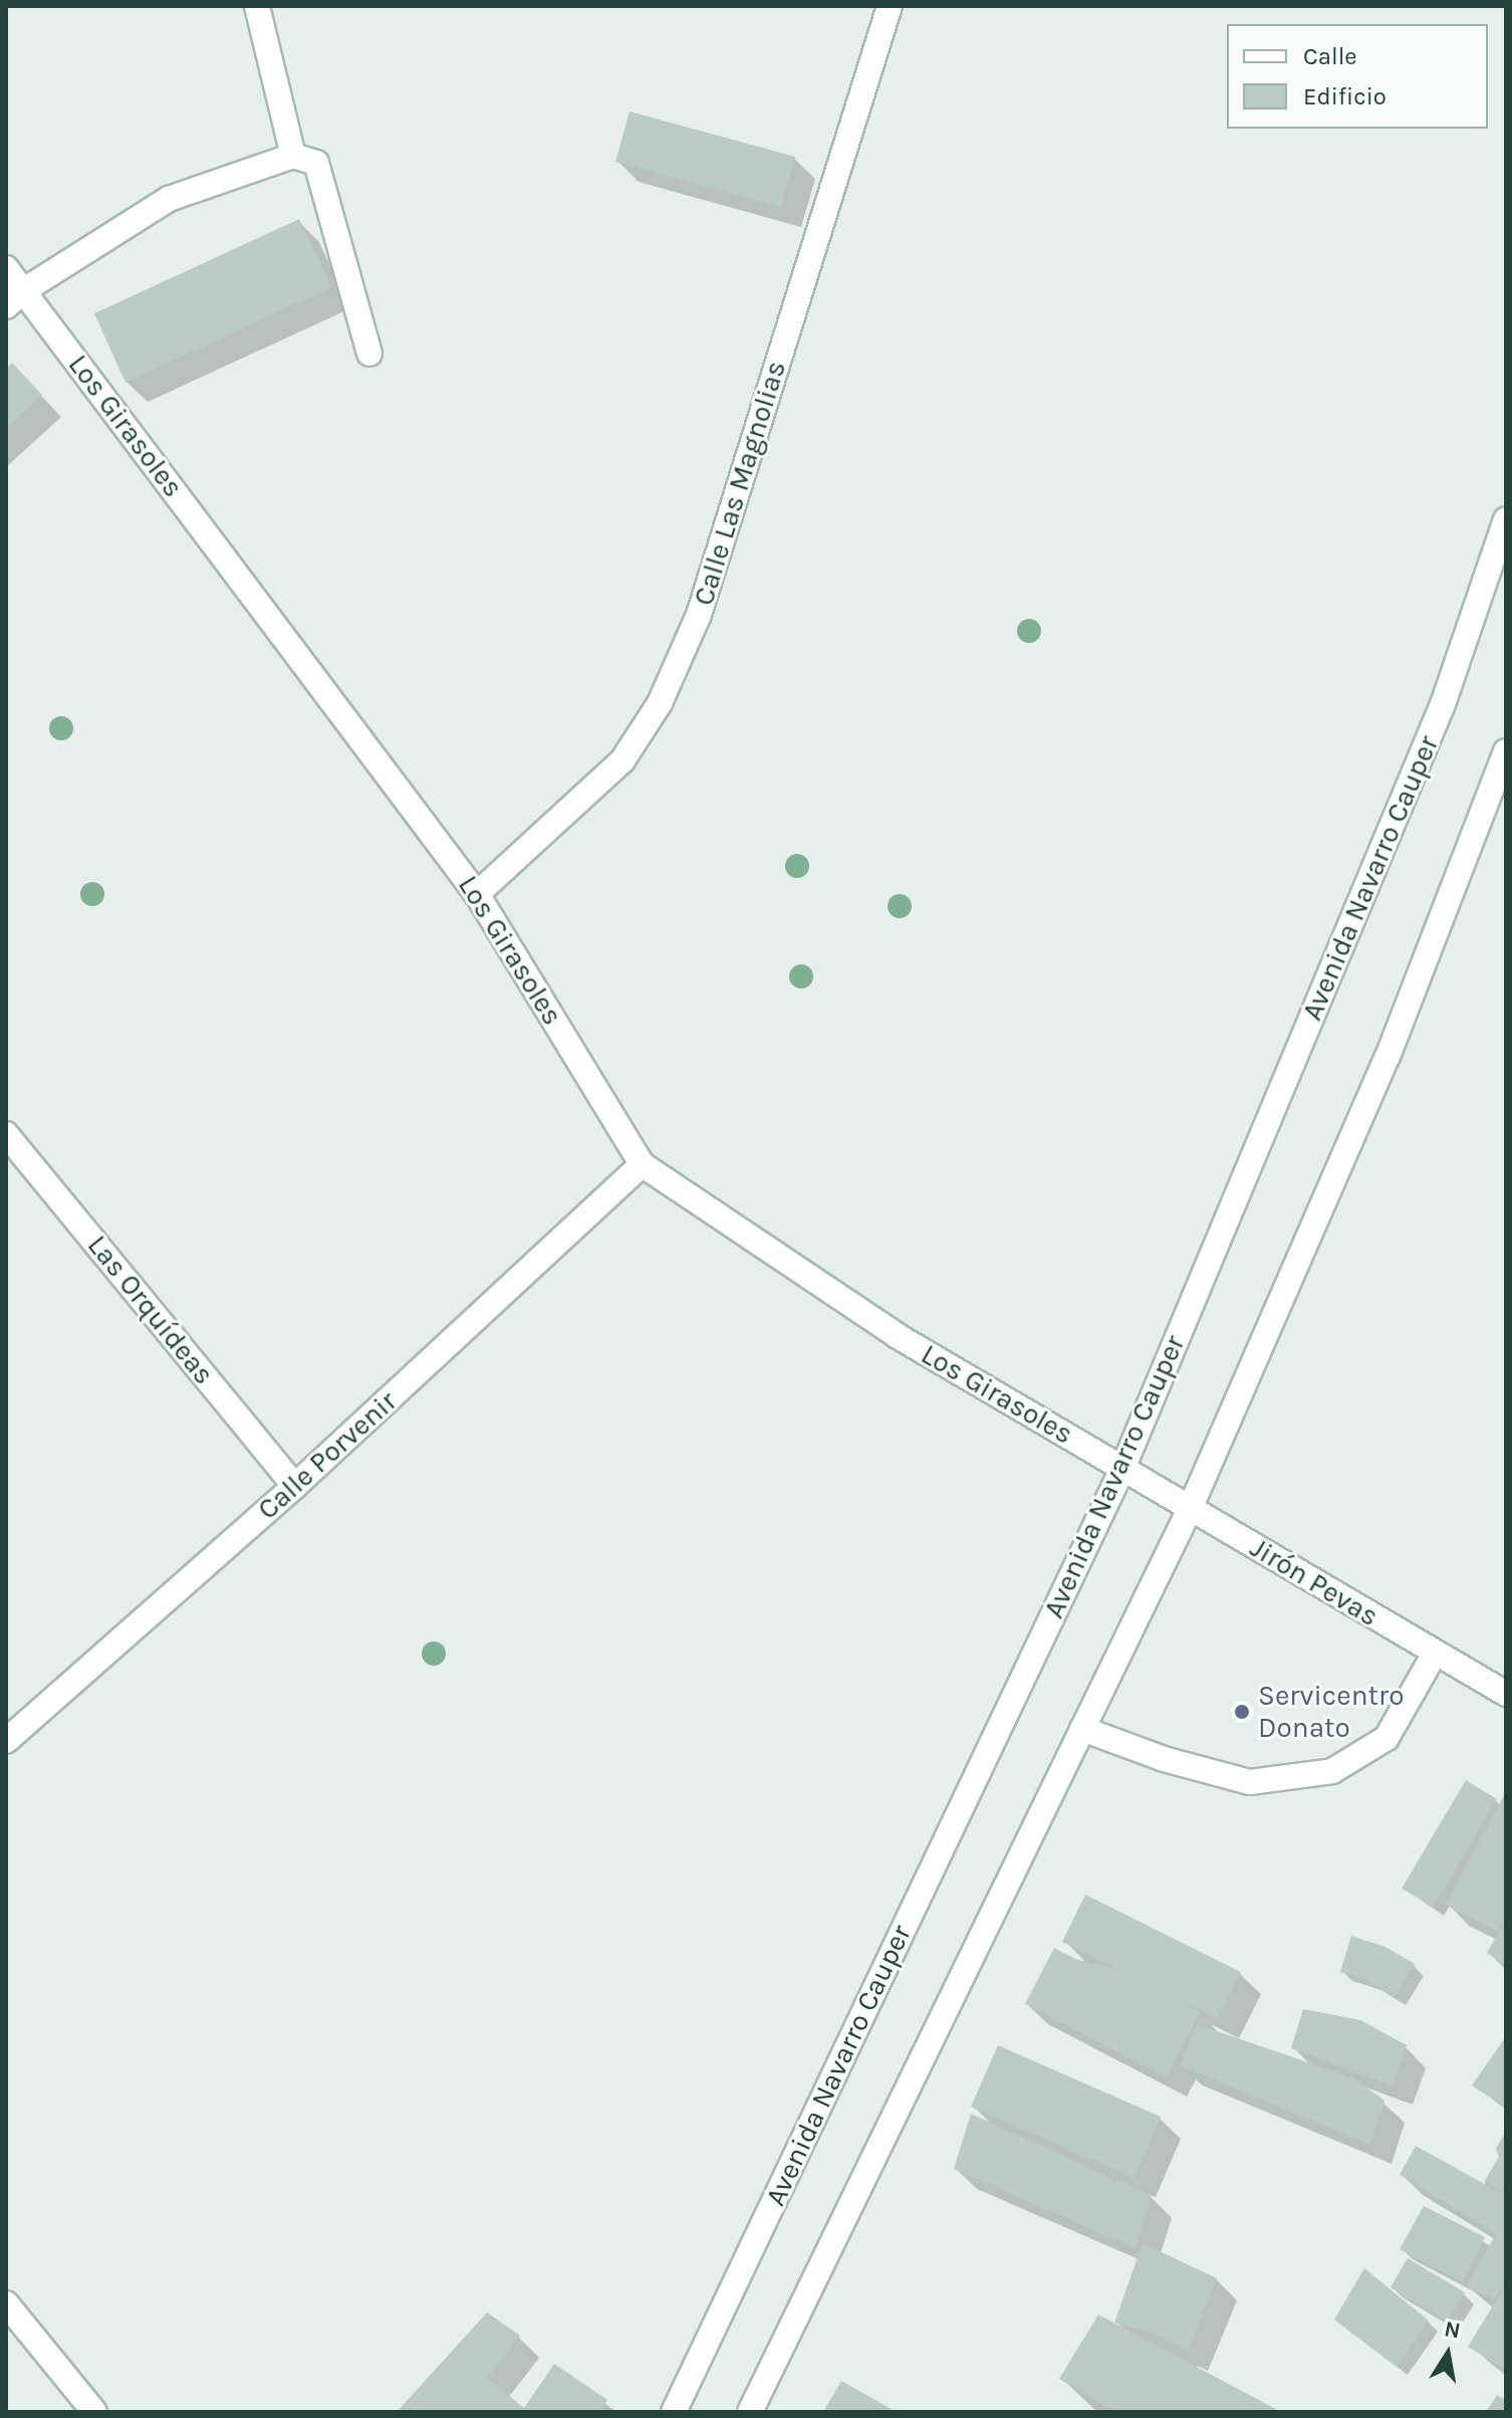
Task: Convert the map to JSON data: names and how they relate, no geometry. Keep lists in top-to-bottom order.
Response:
{
  "streets": {
    "street": [
      "Los Girasoles",
      "Calle Las Magnolias",
      "Avenida Navarro Cauper",
      "Las Orquídeas",
      "Calle Porvenir",
      "Jirón Pevas"
    ]
  },
  "crossings": [
    ["Los Girasoles", "Calle Las Magnolias"],
    ["Los Girasoles", "Avenida Navarro Cauper"],
    ["Los Girasoles", "Calle Porvenir"],
    ["Los Girasoles", "Jirón Pevas"],
    ["Avenida Navarro Cauper", "Jirón Pevas"],
    ["Las Orquídeas", "Calle Porvenir"]
  ],
  "places": ["Servicentro Donato"],
  "legend": ["Calle", "Edificio"],
  "north": "top"
}
